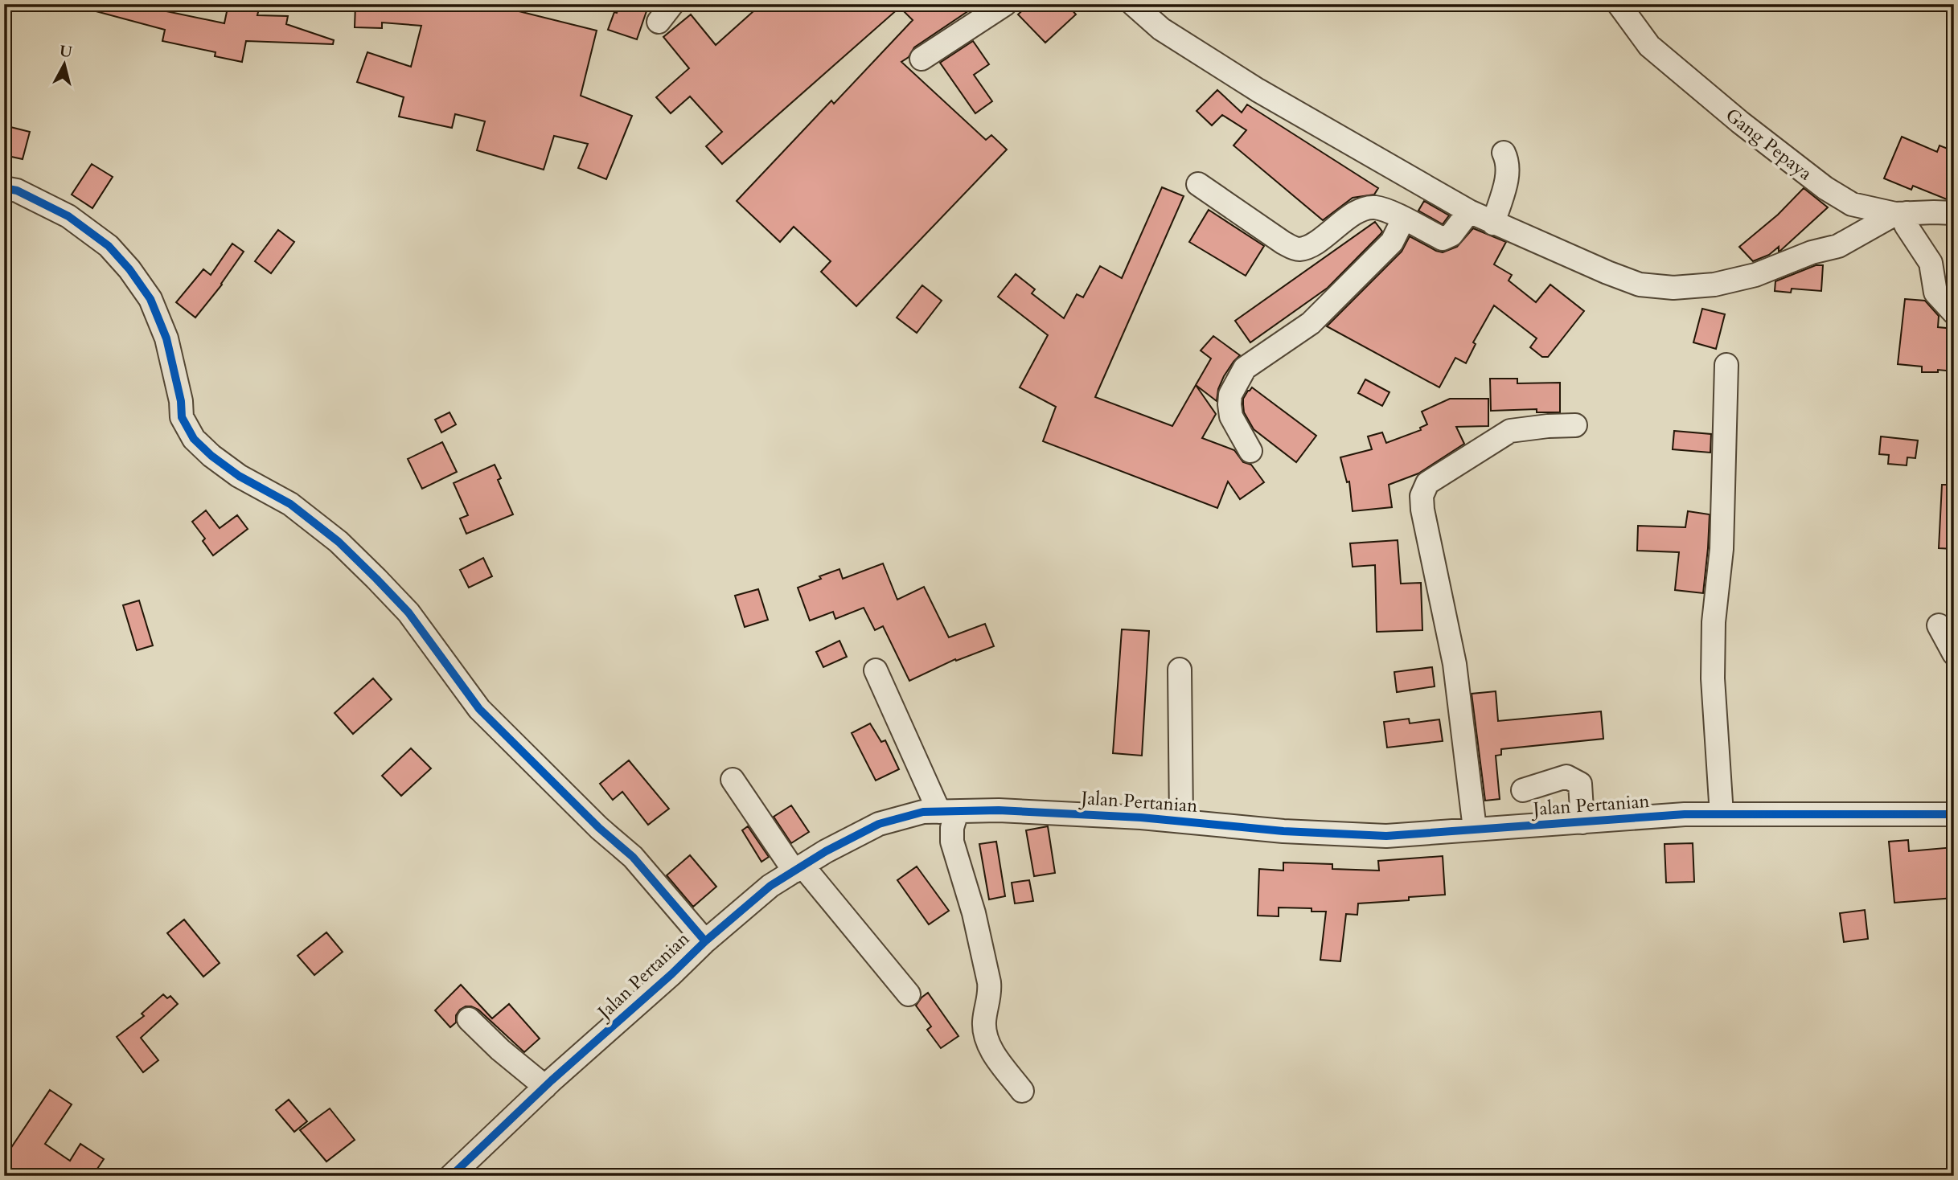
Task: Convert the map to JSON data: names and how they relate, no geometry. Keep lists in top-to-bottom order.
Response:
{
  "streets": {
    "street": ["Gang Pepaya", "Jalan Pertanian"]
  },
  "north": "top"
}
